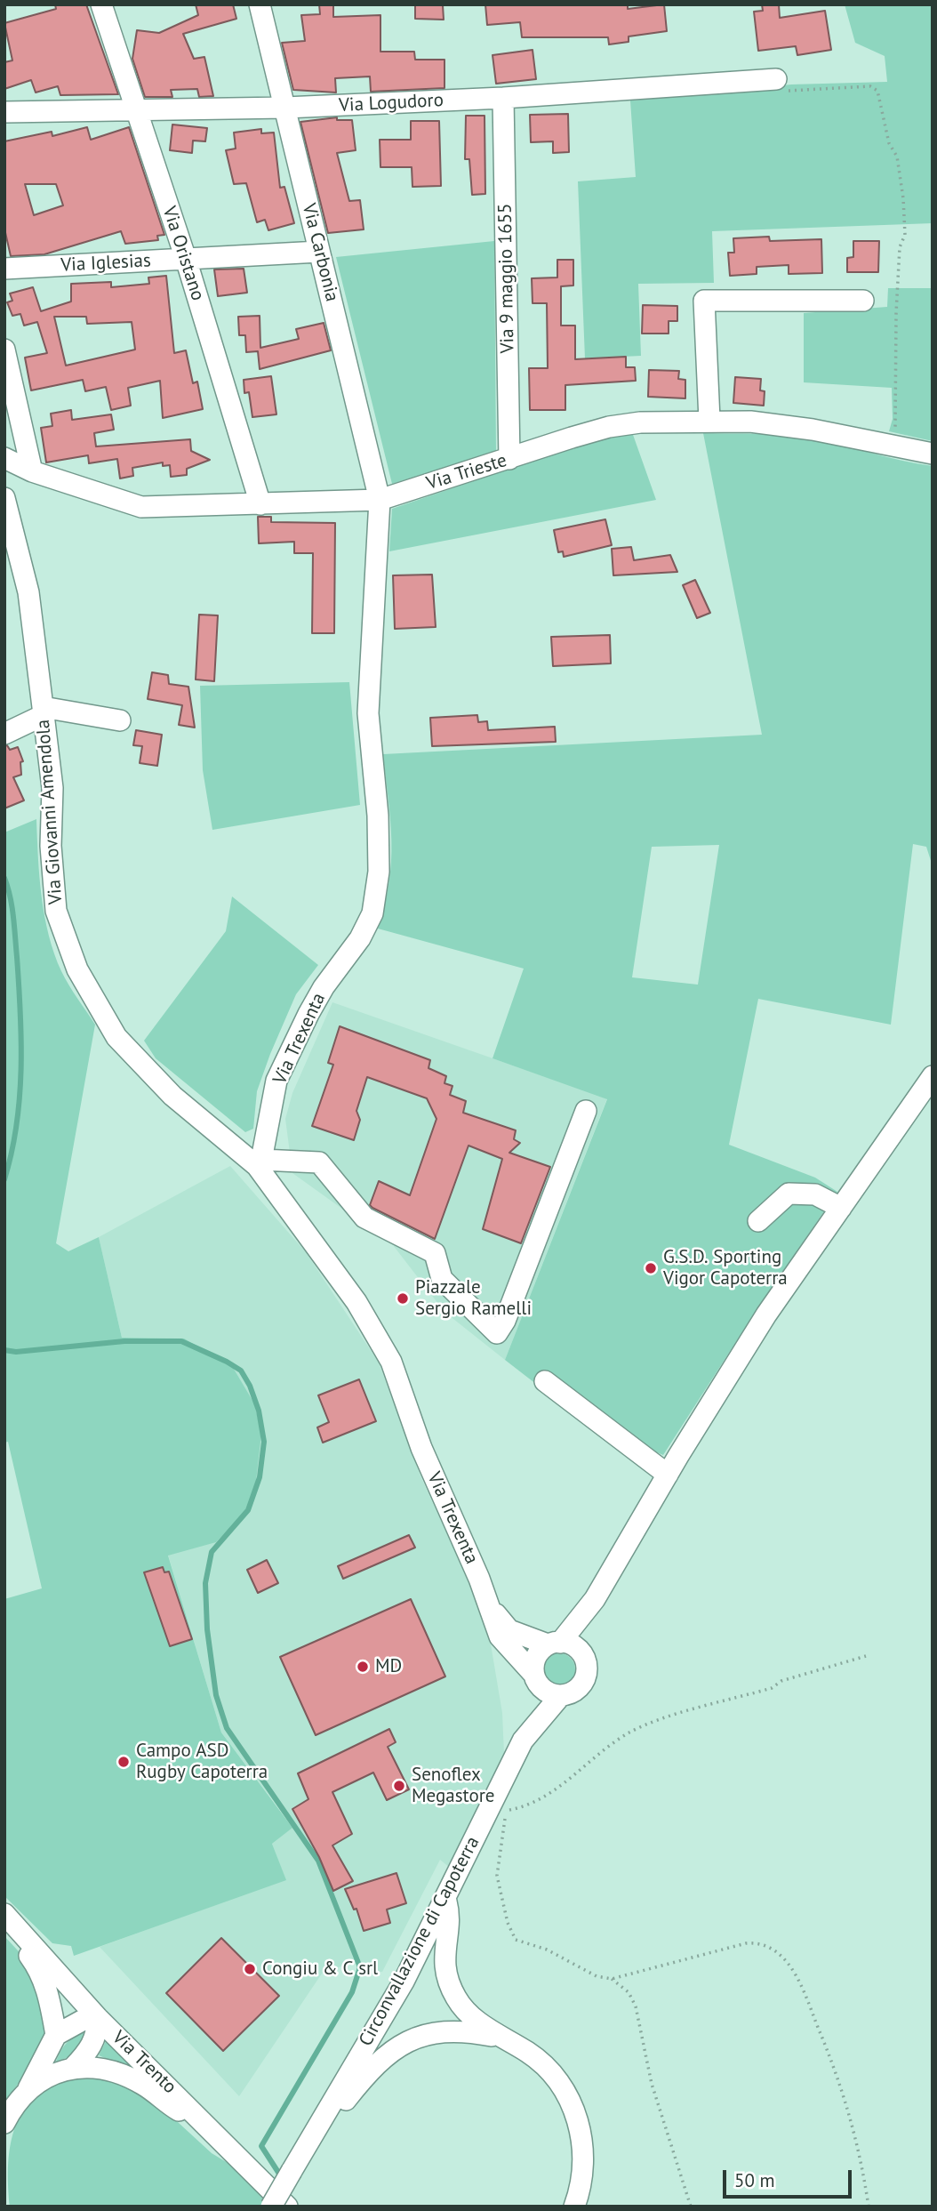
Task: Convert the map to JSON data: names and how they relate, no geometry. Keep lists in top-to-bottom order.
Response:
{
  "streets": {
    "street": [
      "Via Logudoro",
      "Via Carbonia",
      "Via Oristano",
      "Via Iglesias",
      "Via 9 maggio 1655",
      "Via Trieste",
      "Via Giovanni Amendola",
      "Via Trexenta",
      "Circonvallazione di Capoterra",
      "Via Trento"
    ]
  },
  "crossings": [
    ["Via Logudoro", "Via Carbonia"],
    ["Via Logudoro", "Via Oristano"],
    ["Via Logudoro", "Via 9 maggio 1655"],
    ["Via Carbonia", "Via Iglesias"],
    ["Via Carbonia", "Via Trieste"],
    ["Via Carbonia", "Via Trexenta"],
    ["Via Oristano", "Via Iglesias"],
    ["Via Oristano", "Via Trieste"],
    ["Via 9 maggio 1655", "Via Trieste"],
    ["Via Trieste", "Via Trexenta"],
    ["Via Giovanni Amendola", "Via Trexenta"]
  ],
  "places": [
    "G.S.D. Sporting Vigor Capoterra",
    "Piazzale Sergio Ramelli",
    "MD",
    "Campo ASD Rugby Capoterra",
    "Senoflex Megastore",
    "Congiu & C srl"
  ],
  "scale_bar": "50 m"
}
